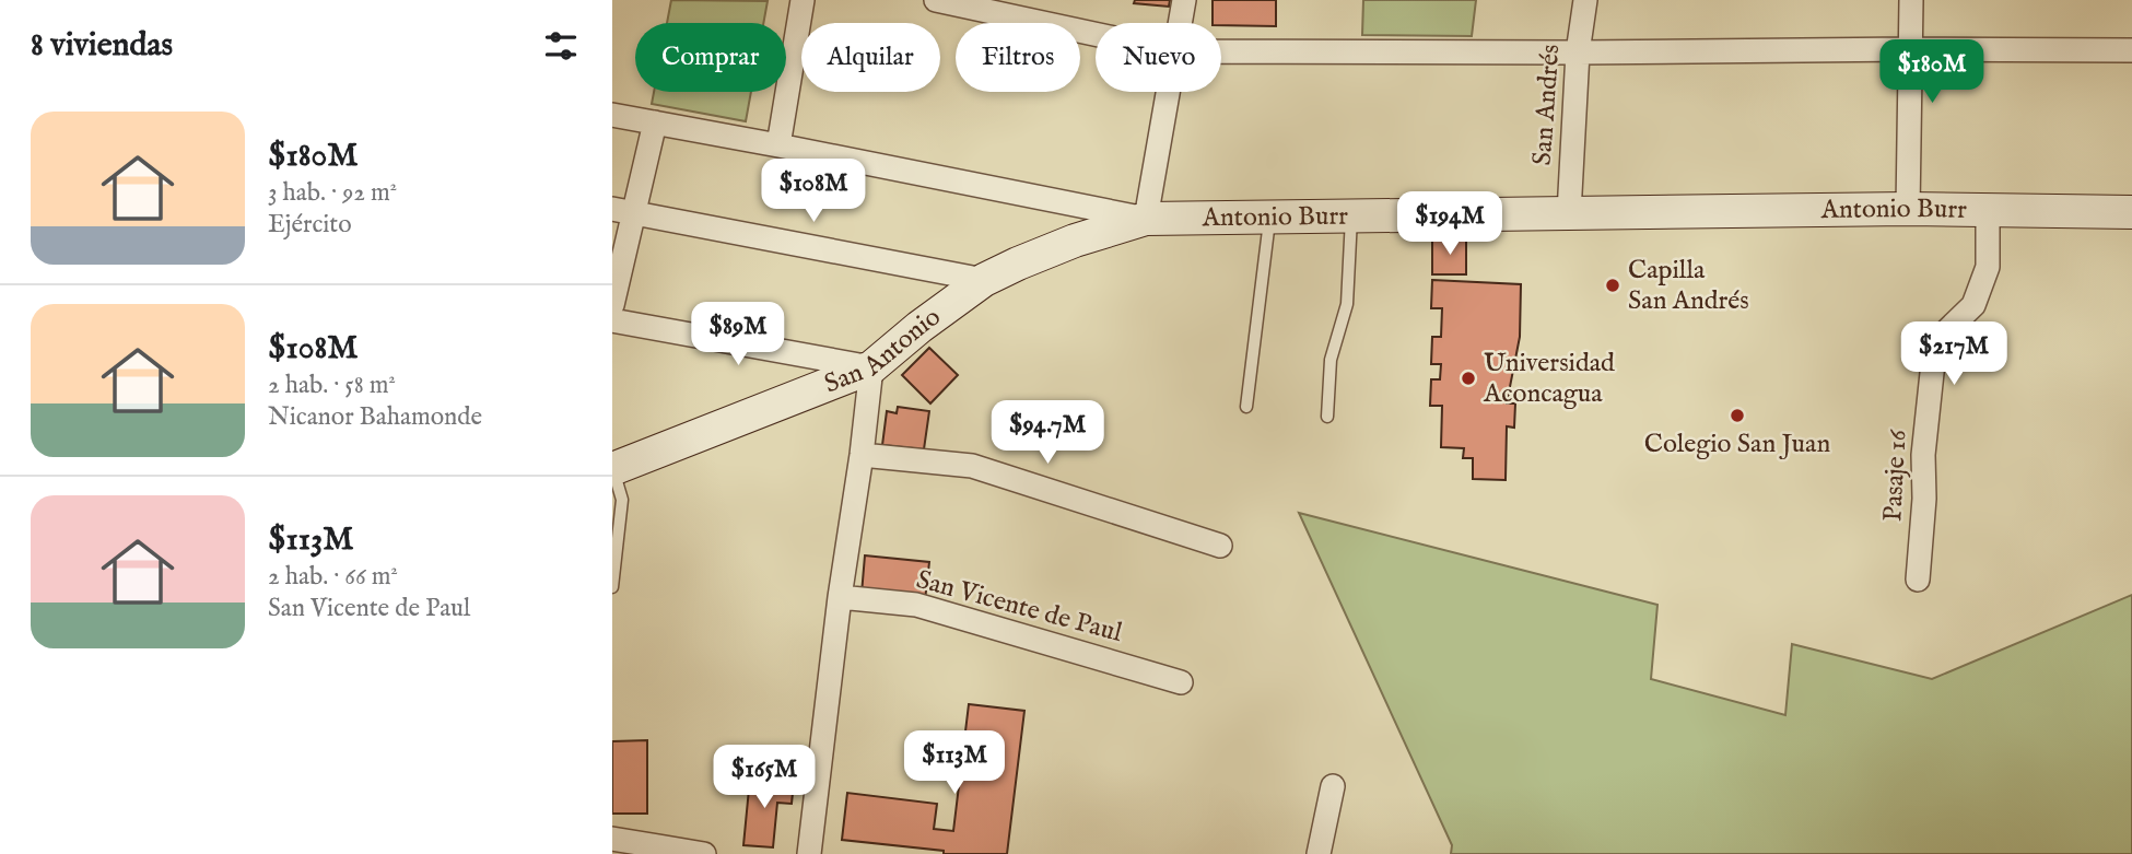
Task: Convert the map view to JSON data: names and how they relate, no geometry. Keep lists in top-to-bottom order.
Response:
{
  "streets": {
    "street": [
      "San Andrés",
      "Antonio Burr",
      "San Antonio",
      "Pasaje 16",
      "San Vicente de Paul"
    ]
  },
  "crossings": [
    ["San Andrés", "Antonio Burr"],
    ["Antonio Burr", "San Antonio"],
    ["Antonio Burr", "Pasaje 16"]
  ],
  "places": ["Capilla San Andrés", "Universidad Aconcagua", "Colegio San Juan"],
  "page": {
    "heading": "8 viviendas",
    "chip": [
      "Comprar",
      "Alquilar",
      "Filtros",
      "Nuevo"
    ],
    "price": [
      "$180M",
      "$108M",
      "$194M",
      "$89M",
      "$217M",
      "$94.7M",
      "$113M",
      "$165M"
    ],
    "list": [
      {
        "name": "$180M",
        "note": "3 hab. · 92 m² · Ejército"
      },
      {
        "name": "$108M",
        "note": "2 hab. · 58 m² · Nicanor Bahamonde"
      },
      {
        "name": "$113M",
        "note": "2 hab. · 66 m² · San Vicente de Paul"
      }
    ]
  }
}
